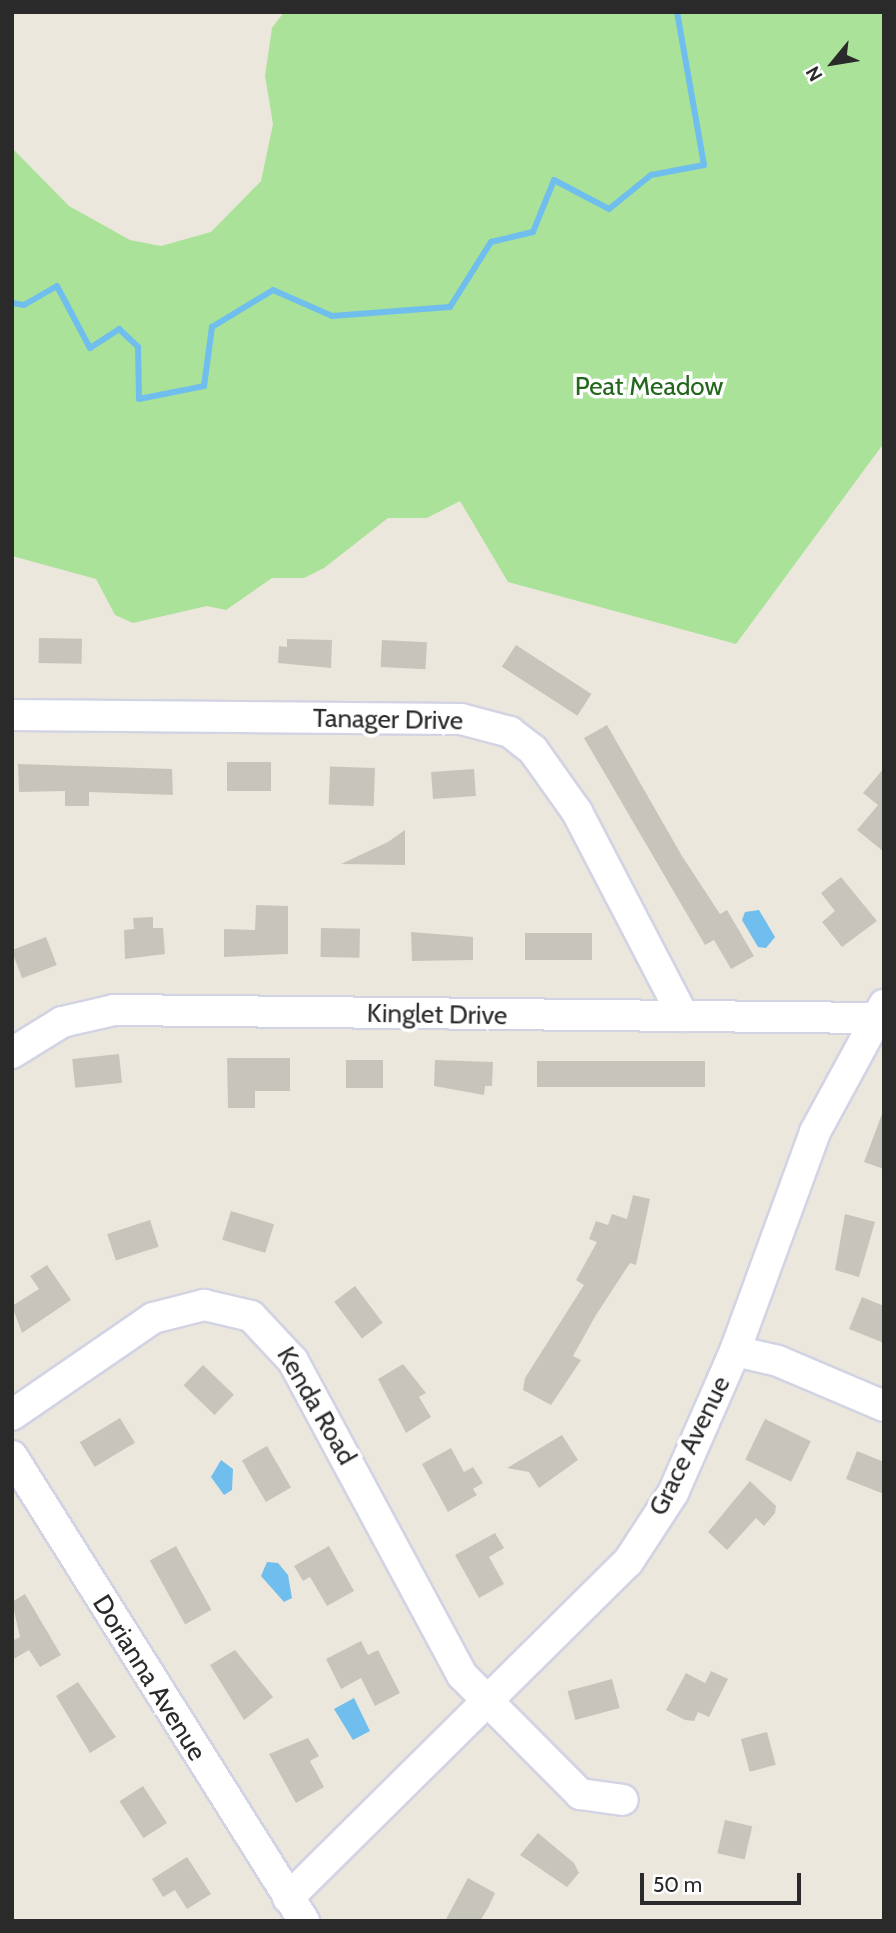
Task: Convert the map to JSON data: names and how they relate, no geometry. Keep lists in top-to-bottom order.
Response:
{
  "streets": {
    "street": [
      "Tanager Drive",
      "Kinglet Drive",
      "Kenda Road",
      "Grace Avenue",
      "Dorianna Avenue"
    ]
  },
  "crossings": [
    ["Tanager Drive", "Kinglet Drive"],
    ["Kinglet Drive", "Grace Avenue"],
    ["Kenda Road", "Grace Avenue"],
    ["Grace Avenue", "Dorianna Avenue"]
  ],
  "parks": ["Peat Meadow"],
  "scale_bar": "50 m",
  "north": "bottom left"
}
